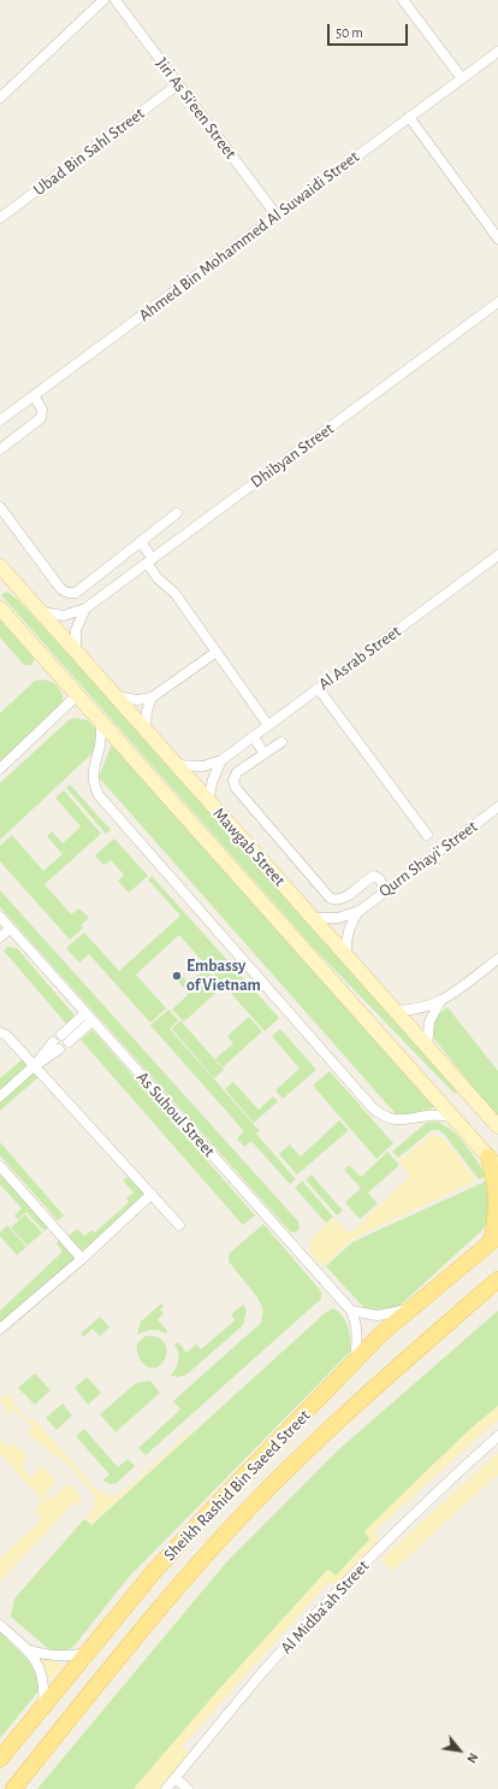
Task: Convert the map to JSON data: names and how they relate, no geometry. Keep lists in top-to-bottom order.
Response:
{
  "streets": {
    "main road": ["Mawgab Street", "Sheikh Rashid Bin Saeed Street"],
    "street": [
      "Jiri As Si'een Street",
      "Ubad Bin Sahl Street",
      "Ahmed Bin Mohammed Al Suwaidi Street",
      "Dhibyan Street",
      "Al Asrab Street",
      "Qurn Shayi' Street",
      "As Suhoul Street",
      "Al Midba'ah Street"
    ]
  },
  "crossings": [
    ["Jiri As Si'een Street", "Ubad Bin Sahl Street"],
    ["Jiri As Si'een Street", "Ahmed Bin Mohammed Al Suwaidi Street"],
    ["Dhibyan Street", "Mawgab Street"],
    ["Al Asrab Street", "Mawgab Street"],
    ["Mawgab Street", "Qurn Shayi' Street"],
    ["As Suhoul Street", "Sheikh Rashid Bin Saeed Street"]
  ],
  "places": ["Embassy of Vietnam"],
  "scale_bar": "50 m",
  "north": "bottom right"
}
